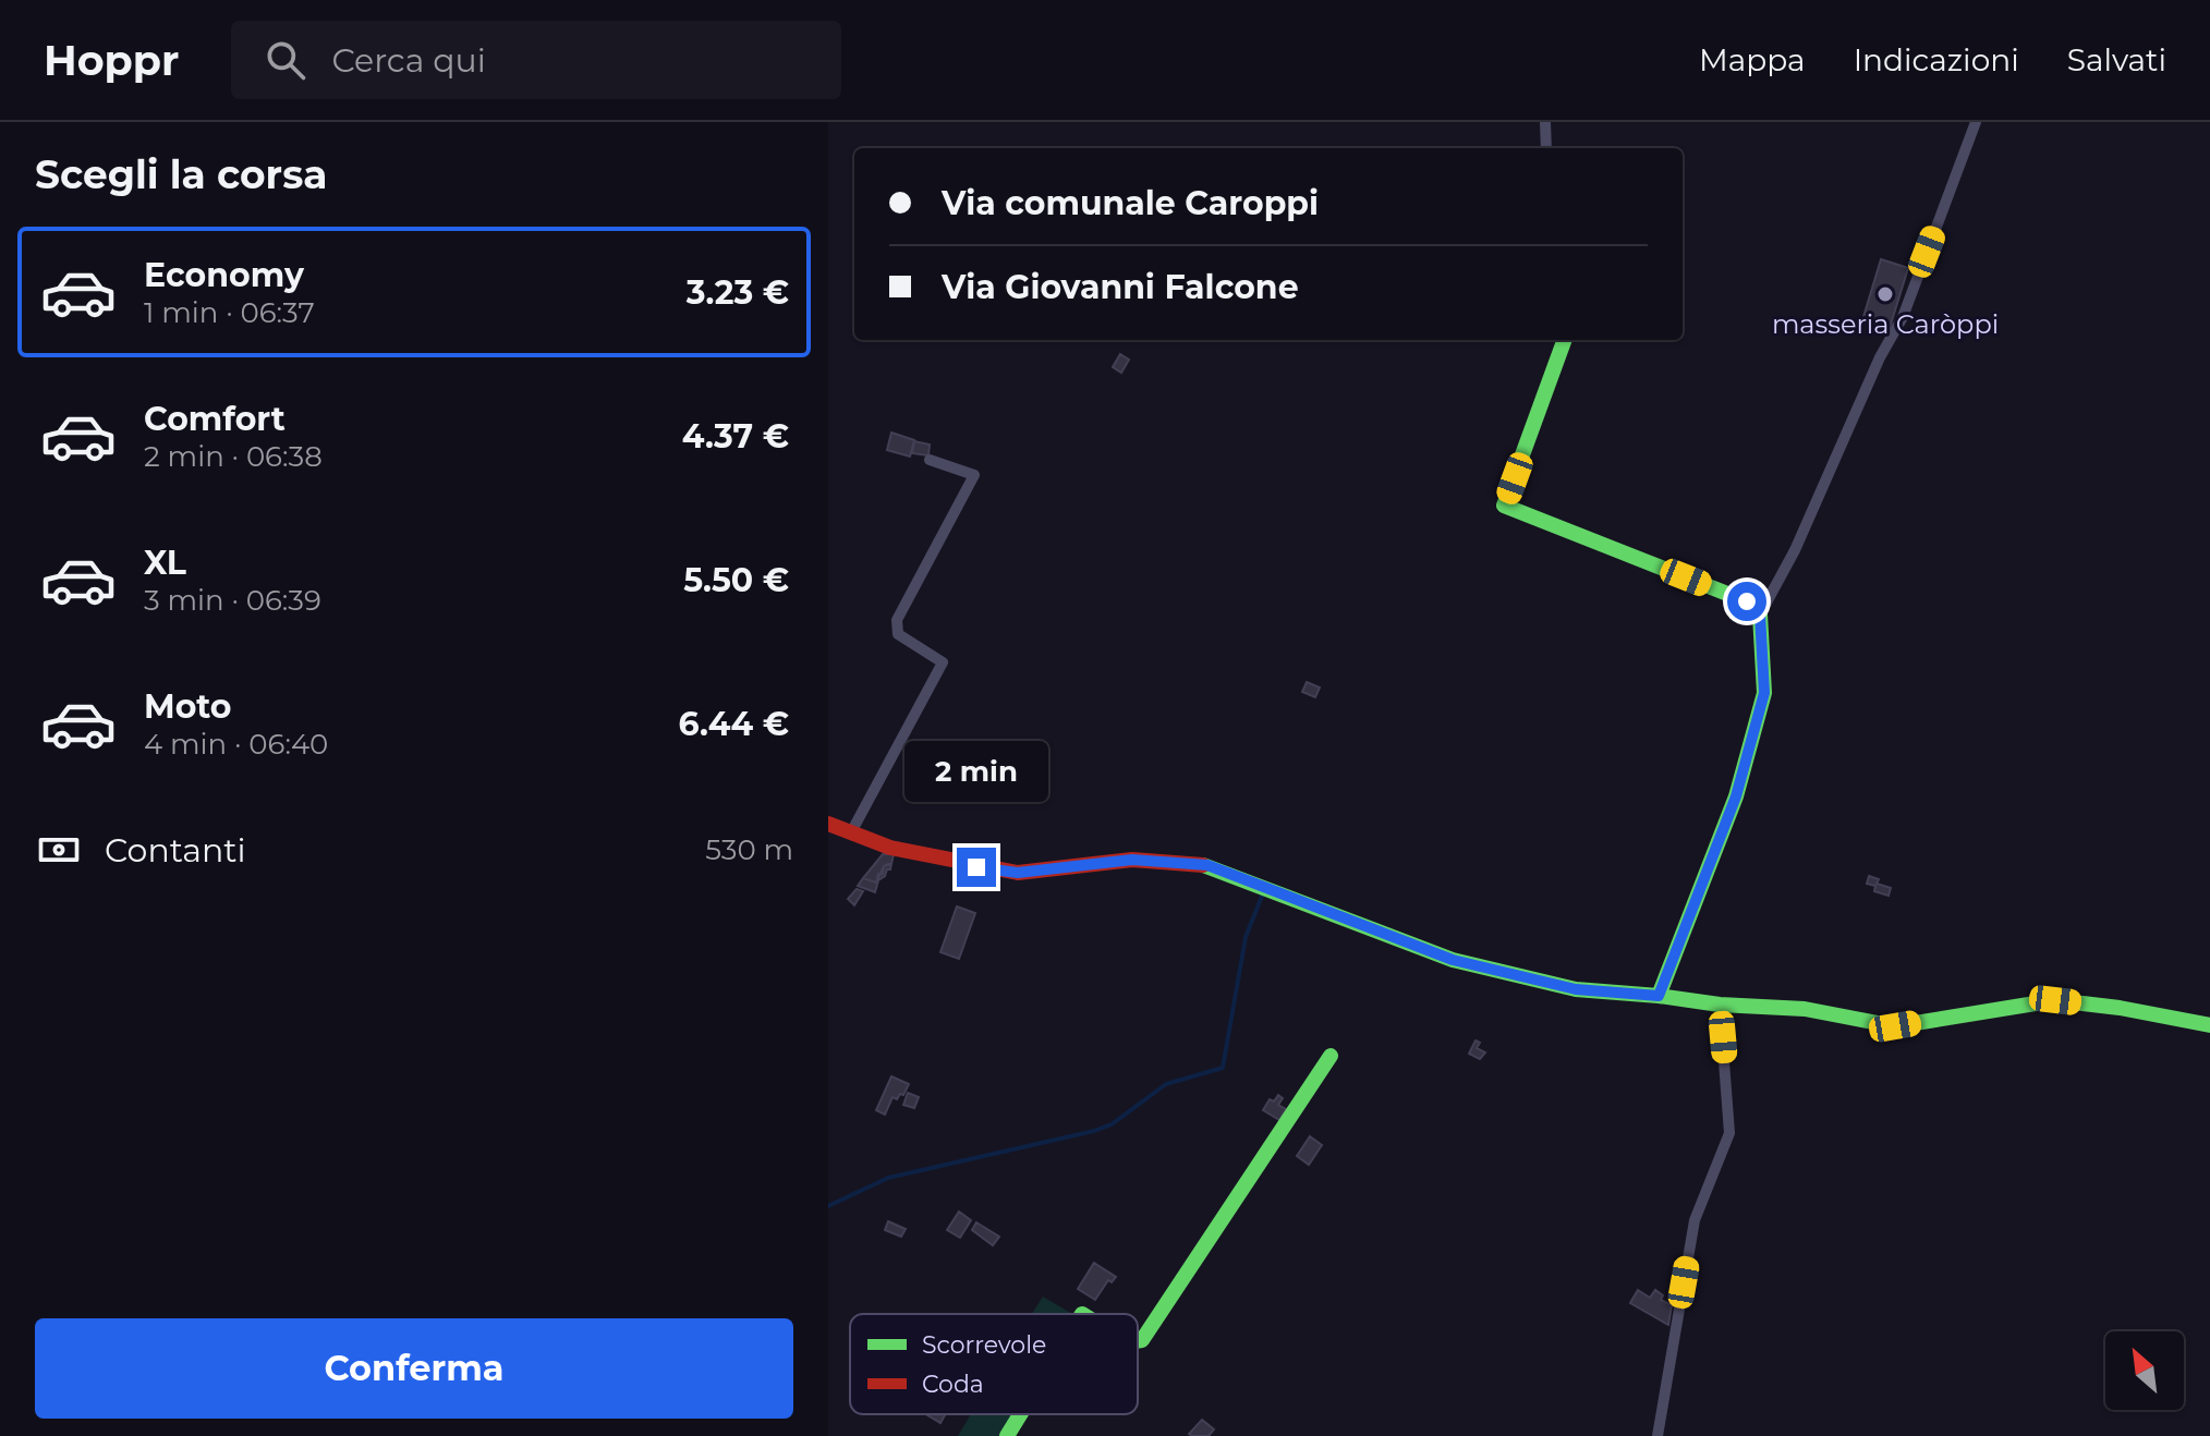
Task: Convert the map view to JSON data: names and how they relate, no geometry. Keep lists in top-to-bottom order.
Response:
{
  "places": ["masseria Caròppi"],
  "legend": ["Scorrevole", "Coda"],
  "north": "top left",
  "page": {
    "header": "Hoppr",
    "search": "Cerca qui",
    "nav": ["Mappa", "Indicazioni", "Salvati"],
    "heading": "Scegli la corsa",
    "banner": ["Via comunale Caroppi", "Via Giovanni Falcone"],
    "list": [
      {
        "name": "Economy",
        "note": "1 min · 06:37",
        "value": "3.23 €"
      },
      {
        "name": "Comfort",
        "note": "2 min · 06:38",
        "value": "4.37 €"
      },
      {
        "name": "XL",
        "note": "3 min · 06:39",
        "value": "5.50 €"
      },
      {
        "name": "Moto",
        "note": "4 min · 06:40",
        "value": "6.44 €"
      }
    ],
    "bubble": "2 min",
    "pay": ["Contanti", "530 m"],
    "buttons": "Conferma"
  }
}
